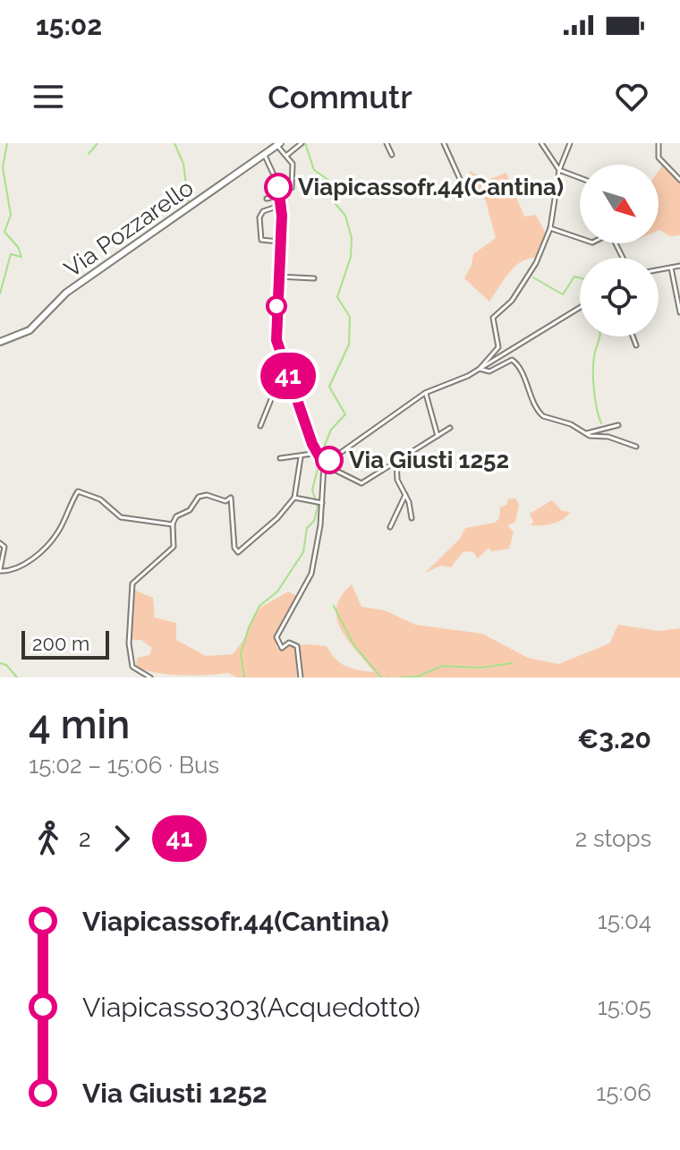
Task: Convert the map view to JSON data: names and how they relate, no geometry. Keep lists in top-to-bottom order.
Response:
{
  "streets": {
    "street": ["Via Pozzarello"]
  },
  "places": ["Viapicassofr.44(Cantina)", "Via Giusti 1252"],
  "lines": ["bus line 41"],
  "scale_bar": "200 m",
  "north": "bottom right",
  "page": {
    "status": "15:02",
    "header": "Commutr",
    "on_map": "41",
    "scale": "200 m",
    "heading": ["4 min", "15:02 – 15:06 · Bus", "€3.20"],
    "legs": ["2", "41", "2 stops"],
    "list": [
      {
        "name": "Viapicassofr.44(Cantina)",
        "value": "15:04"
      },
      {
        "name": "Viapicasso303(Acquedotto)",
        "value": "15:05"
      },
      {
        "name": "Via Giusti 1252",
        "value": "15:06"
      }
    ]
  }
}
